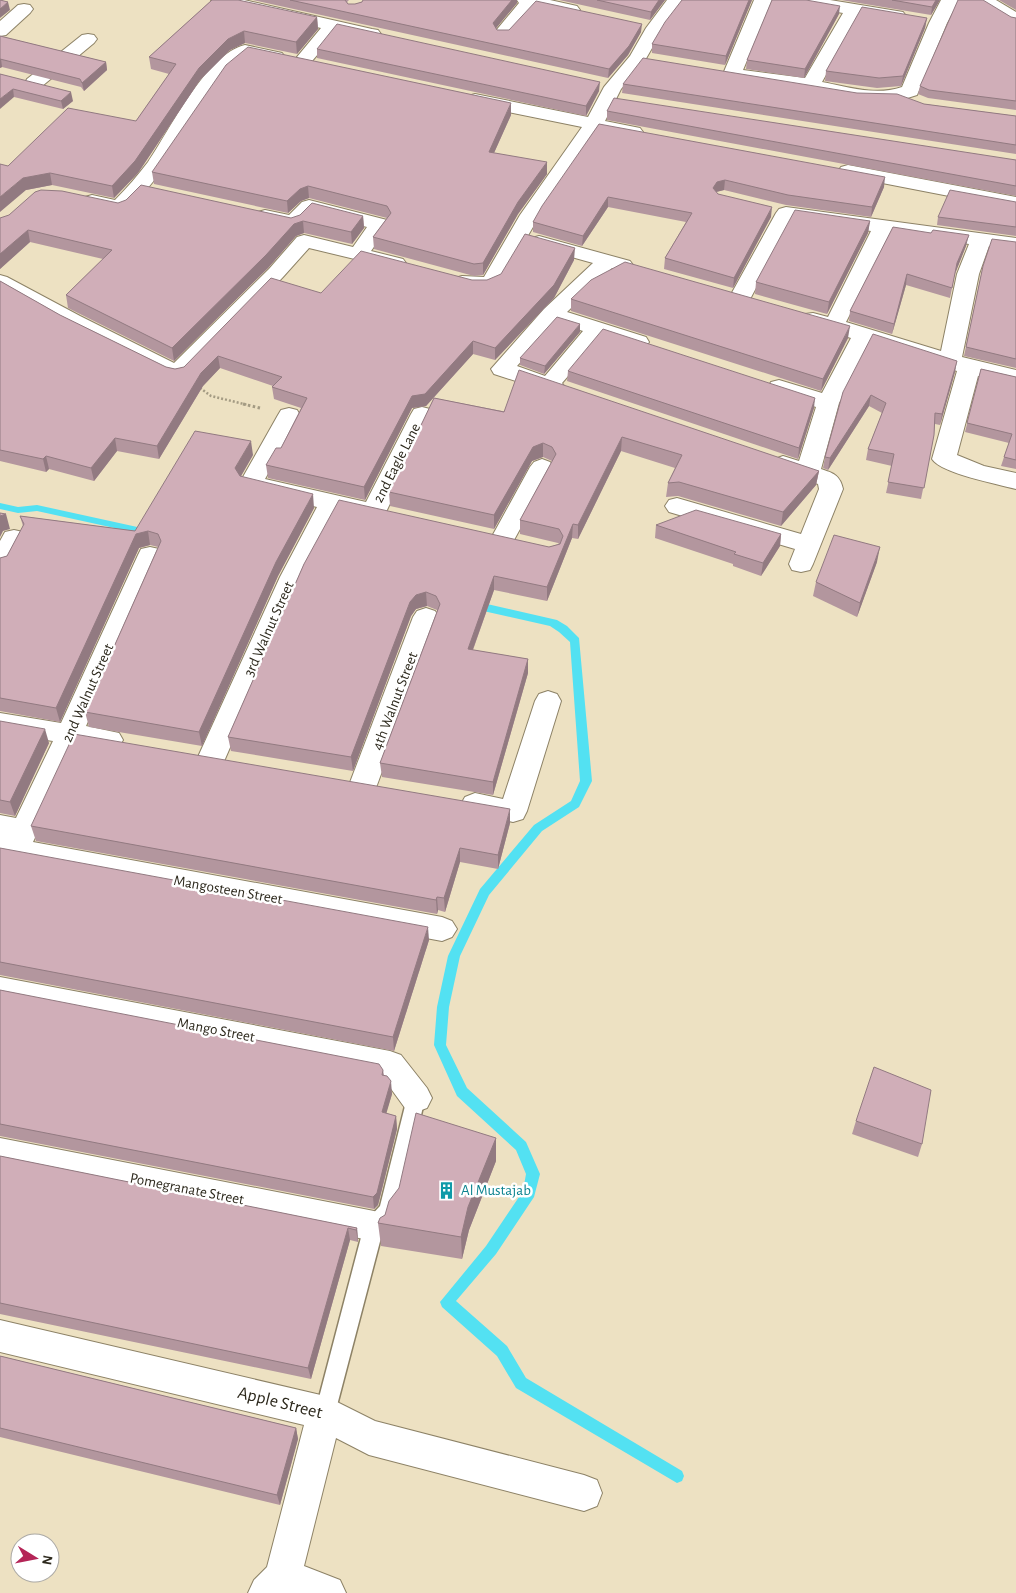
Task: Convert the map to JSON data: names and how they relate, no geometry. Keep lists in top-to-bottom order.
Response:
{
  "streets": {
    "street": [
      "2nd Eagle Lane",
      "3rd Walnut Street",
      "2nd Walnut Street",
      "4th Walnut Street",
      "Mangosteen Street",
      "Mango Street",
      "Pomegranate Street",
      "Apple Street"
    ]
  },
  "crossings": [
    ["2nd Eagle Lane", "3rd Walnut Street"],
    ["2nd Walnut Street", "Mangosteen Street"]
  ],
  "places": {
    "building": ["Al Mustajab"]
  },
  "north": "right"
}
